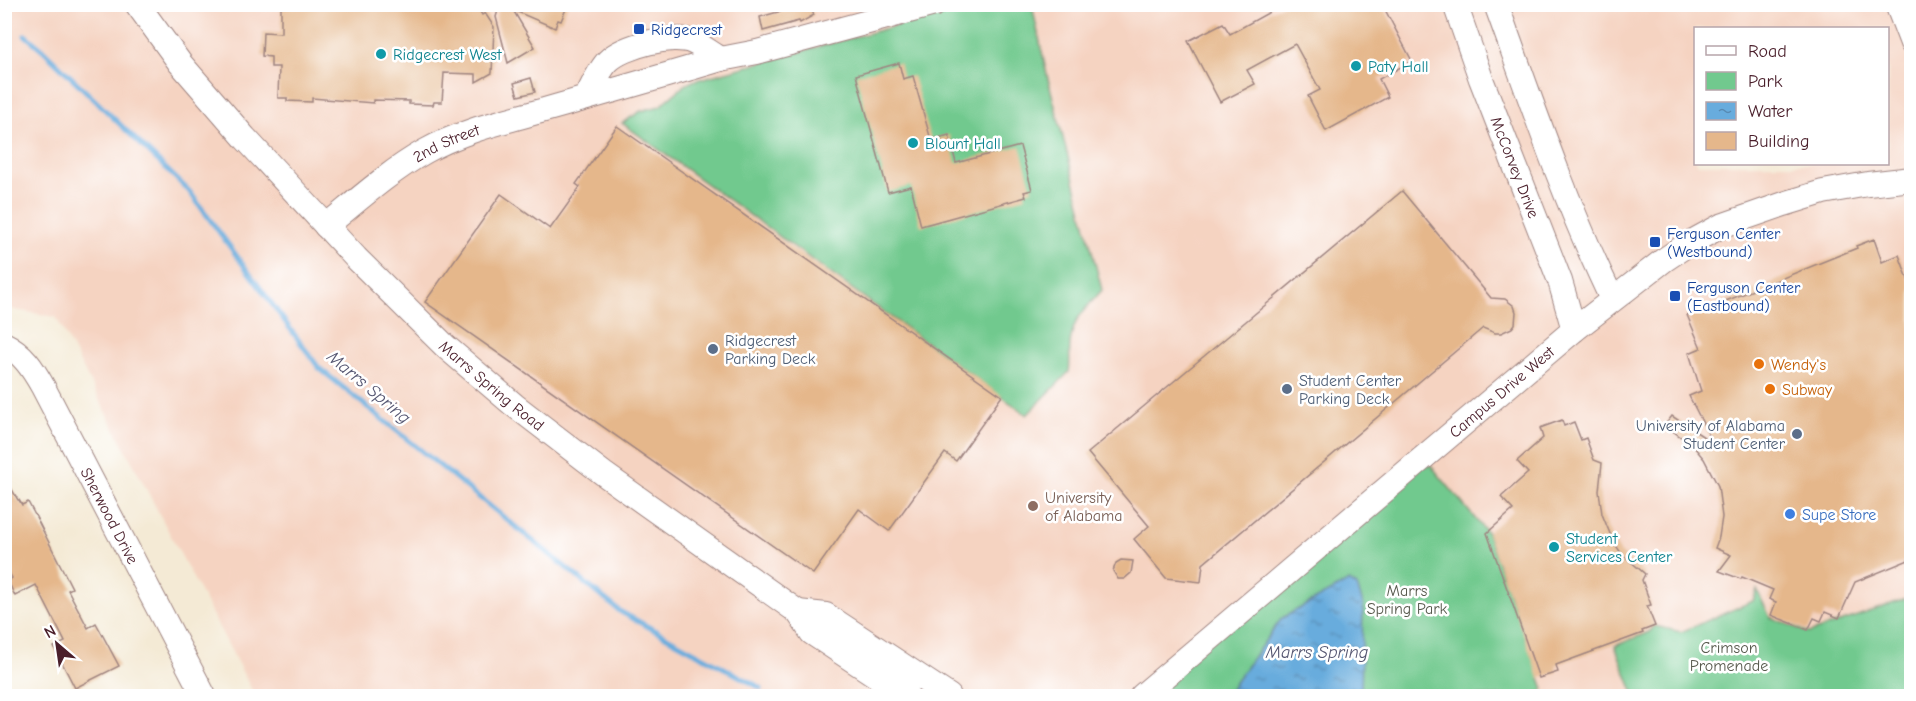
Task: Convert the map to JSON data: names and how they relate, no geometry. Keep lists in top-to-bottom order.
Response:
{
  "streets": {
    "street": [
      "2nd Street",
      "McCorvey Drive",
      "Marrs Spring Road",
      "Campus Drive West",
      "Sherwood Drive"
    ]
  },
  "crossings": [
    ["2nd Street", "Marrs Spring Road"],
    ["McCorvey Drive", "Campus Drive West"]
  ],
  "water": ["Marrs Spring"],
  "parks": ["Marrs Spring Park", "Crimson Promenade"],
  "places": {
    "transit": ["Ridgecrest", "Ferguson Center (Westbound)", "Ferguson Center (Eastbound)"],
    "other": [
      "Ridgecrest West",
      "Paty Hall",
      "Blount Hall",
      "Ridgecrest Parking Deck",
      "Wendy's",
      "Student Center Parking Deck",
      "Subway",
      "University of Alabama Student Center",
      "University of Alabama",
      "Supe Store",
      "Student Services Center"
    ]
  },
  "legend": [
    "Road",
    "Park",
    "Water",
    "Building"
  ],
  "north": "top left"
}
